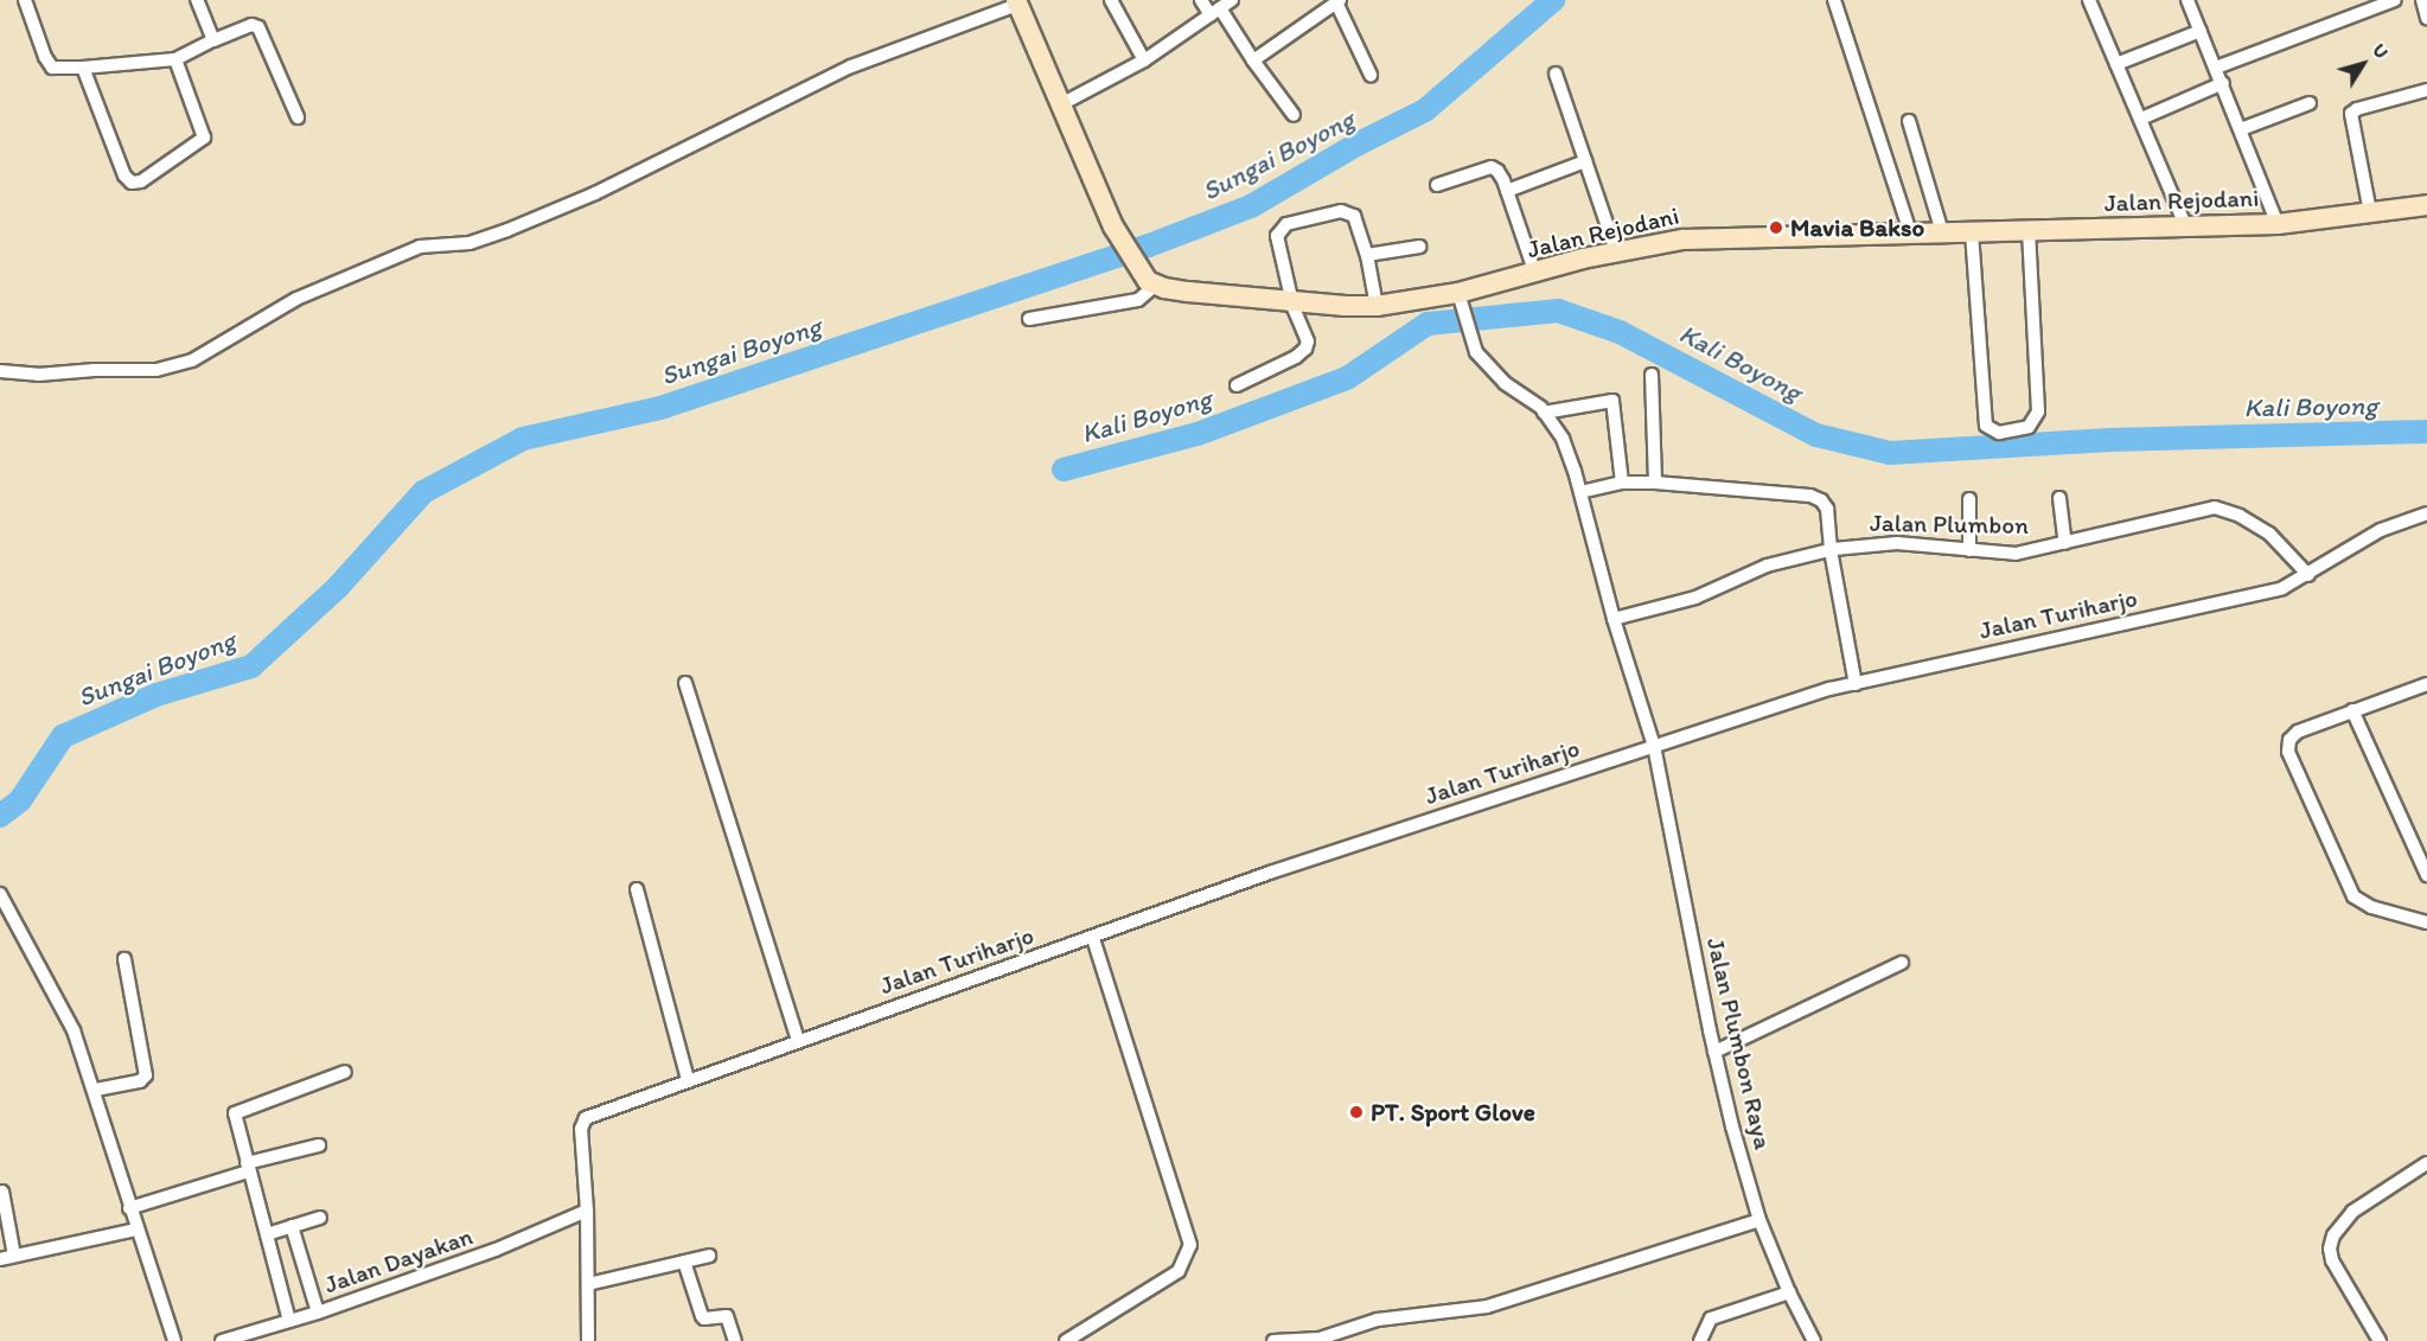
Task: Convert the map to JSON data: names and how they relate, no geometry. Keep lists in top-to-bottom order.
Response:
{
  "streets": {
    "main road": ["Jalan Rejodani"],
    "street": [
      "Jalan Plumbon",
      "Jalan Turiharjo",
      "Jalan Plumbon Raya",
      "Jalan Dayakan"
    ]
  },
  "crossings": [
    ["Jalan Plumbon", "Jalan Turiharjo"],
    ["Jalan Plumbon", "Jalan Plumbon Raya"],
    ["Jalan Turiharjo", "Jalan Plumbon Raya"],
    ["Jalan Turiharjo", "Jalan Dayakan"]
  ],
  "water": ["Sungai Boyong", "Kali Boyong"],
  "places": ["Mavia Bakso", "PT. Sport Glove"],
  "north": "top right"
}
